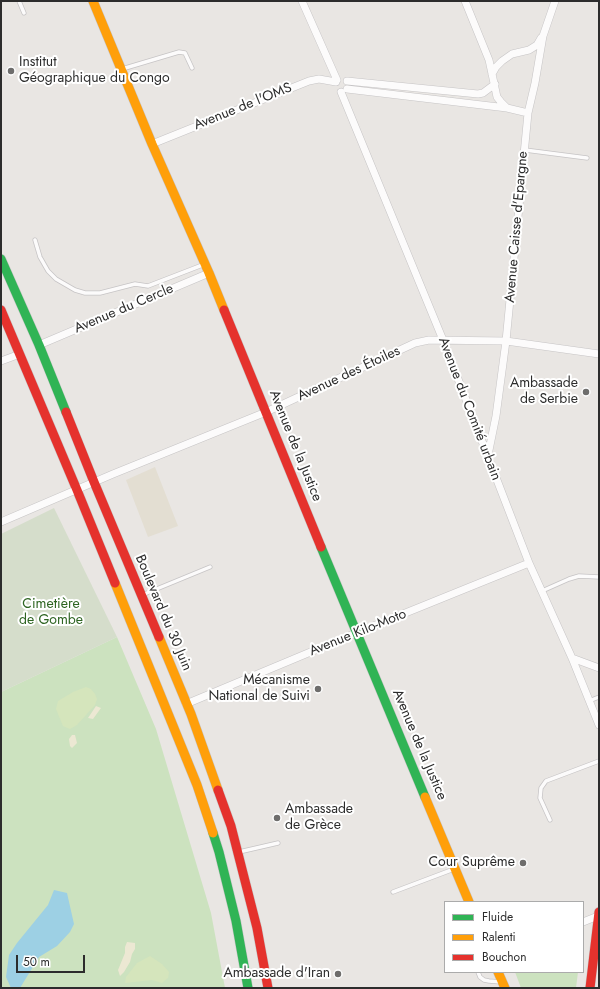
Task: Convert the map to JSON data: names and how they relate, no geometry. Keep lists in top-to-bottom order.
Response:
{
  "streets": {
    "main road": ["Avenue de la Justice", "Boulevard du 30 Juin"],
    "street": [
      "Avenue de l'OMS",
      "Avenue Caisse d'Epargne",
      "Avenue du Cercle",
      "Avenue des Étoiles",
      "Avenue du Comité urbain",
      "Avenue Kilo-Moto"
    ]
  },
  "crossings": [
    ["Avenue de l'OMS", "Avenue du Comité urbain"],
    ["Avenue de l'OMS", "Avenue de la Justice"],
    ["Avenue Caisse d'Epargne", "Avenue des Étoiles"],
    ["Avenue Caisse d'Epargne", "Avenue du Comité urbain"],
    ["Avenue du Cercle", "Avenue de la Justice"],
    ["Avenue du Cercle", "Boulevard du 30 Juin"],
    ["Avenue des Étoiles", "Avenue du Comité urbain"],
    ["Avenue des Étoiles", "Avenue de la Justice"],
    ["Avenue des Étoiles", "Boulevard du 30 Juin"],
    ["Avenue du Comité urbain", "Avenue Kilo-Moto"],
    ["Avenue de la Justice", "Avenue Kilo-Moto"],
    ["Boulevard du 30 Juin", "Avenue Kilo-Moto"]
  ],
  "parks": ["Cimetière de Gombe"],
  "places": [
    "Institut Géographique du Congo",
    "Ambassade de Serbie",
    "Mécanisme National de Suivi",
    "Ambassade de Grèce",
    "Cour Suprême",
    "Ambassade d'Iran"
  ],
  "legend": ["Fluide", "Ralenti", "Bouchon"],
  "scale_bar": "50 m"
}
